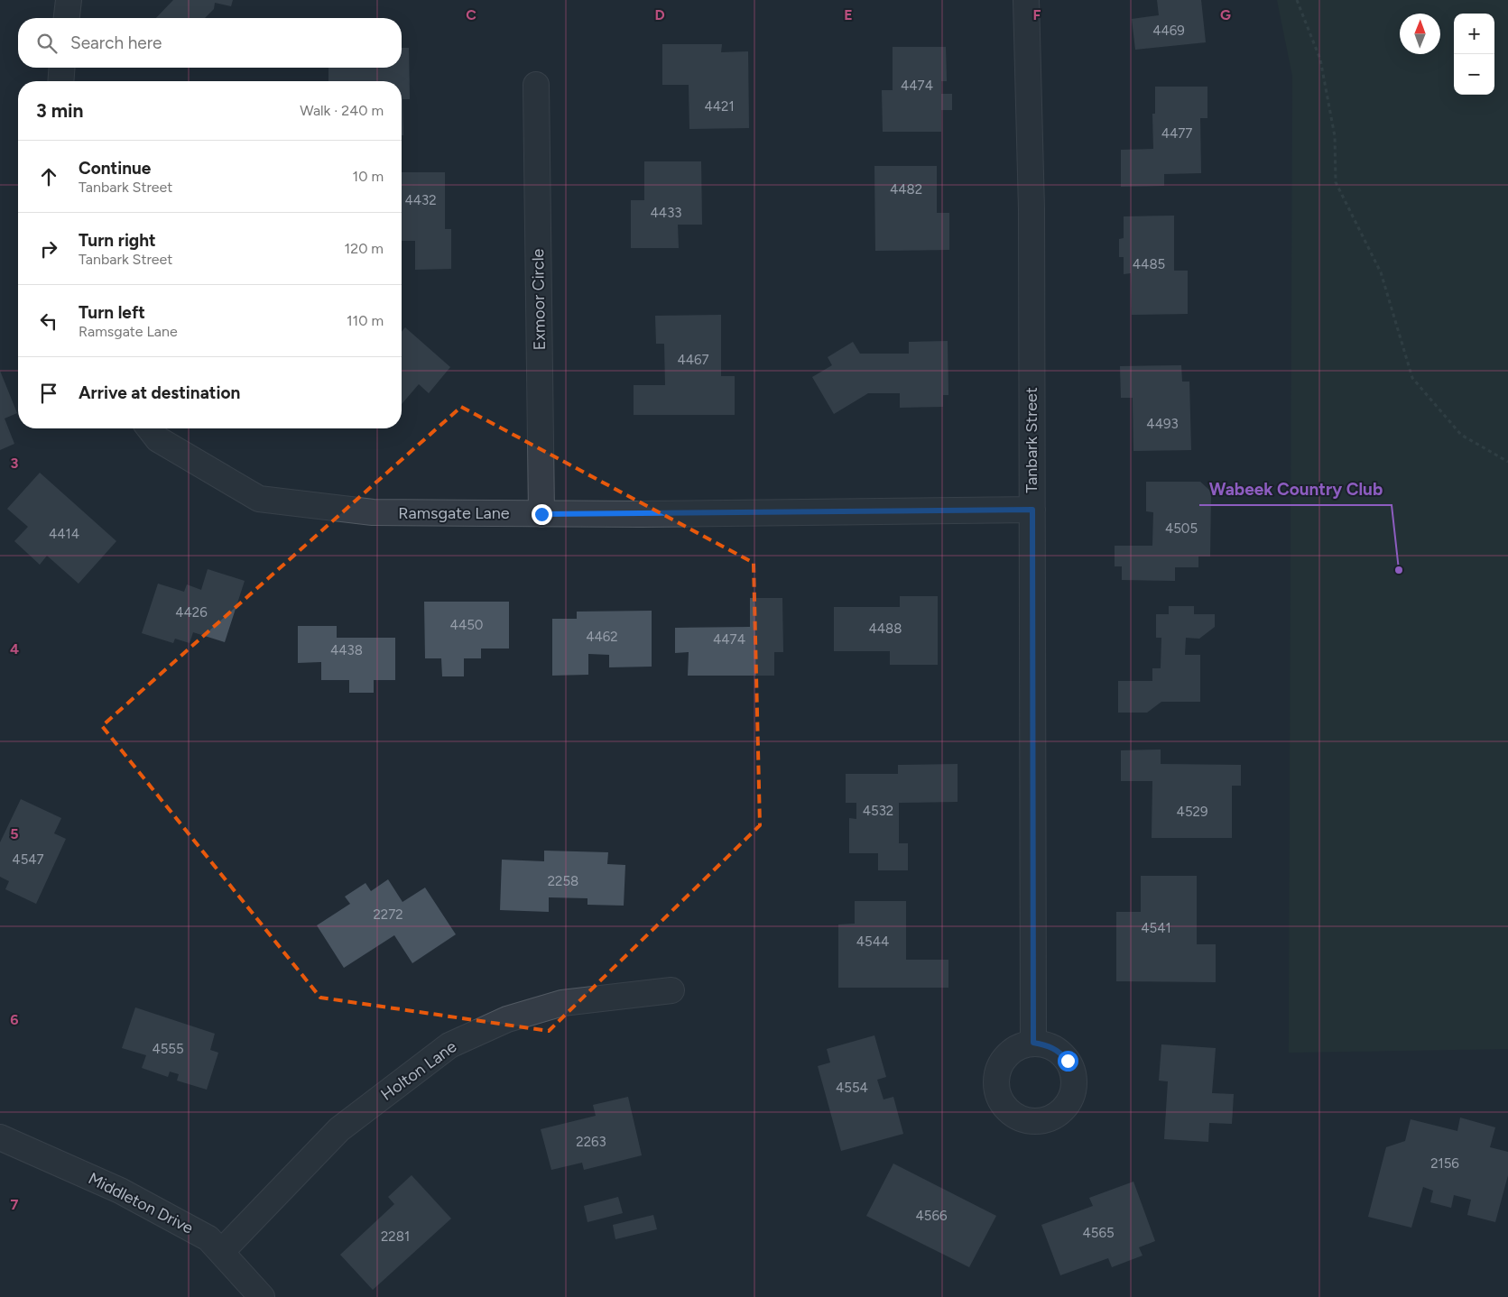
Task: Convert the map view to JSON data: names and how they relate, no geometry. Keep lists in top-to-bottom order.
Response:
{
  "streets": {
    "street": [
      "Exmoor Circle",
      "Tanbark Street",
      "Ramsgate Lane",
      "Holton Lane",
      "Middleton Drive"
    ]
  },
  "crossings": [
    ["Exmoor Circle", "Ramsgate Lane"],
    ["Tanbark Street", "Ramsgate Lane"],
    ["Holton Lane", "Middleton Drive"]
  ],
  "places": ["Wabeek Country Club"],
  "house_numbers": [
    "4469",
    "4474",
    "4421",
    "4477",
    "4482",
    "4432",
    "4433",
    "4485",
    "4467",
    "4493",
    "4505",
    "4414",
    "4426",
    "4450",
    "4488",
    "4462",
    "4474",
    "4438",
    "4532",
    "4529",
    "4547",
    "2258",
    "2272",
    "4541",
    "4544",
    "4555",
    "4554",
    "2263",
    "2156",
    "4566",
    "4565",
    "2281"
  ],
  "north": "top",
  "page": {
    "map_buttons": ["+", "−"],
    "search": "Search here",
    "heading": ["3 min", "Walk · 240 m"],
    "list": [
      ["Continue", "Tanbark Street", "10 m"],
      ["Turn right", "Tanbark Street", "120 m"],
      ["Turn left", "Ramsgate Lane", "110 m"],
      "Arrive at destination"
    ]
  },
  "grid": {
    "columns": [
      "C",
      "D",
      "E",
      "F",
      "G"
    ],
    "rows": [
      "3",
      "4",
      "5",
      "6",
      "7"
    ]
  }
}
